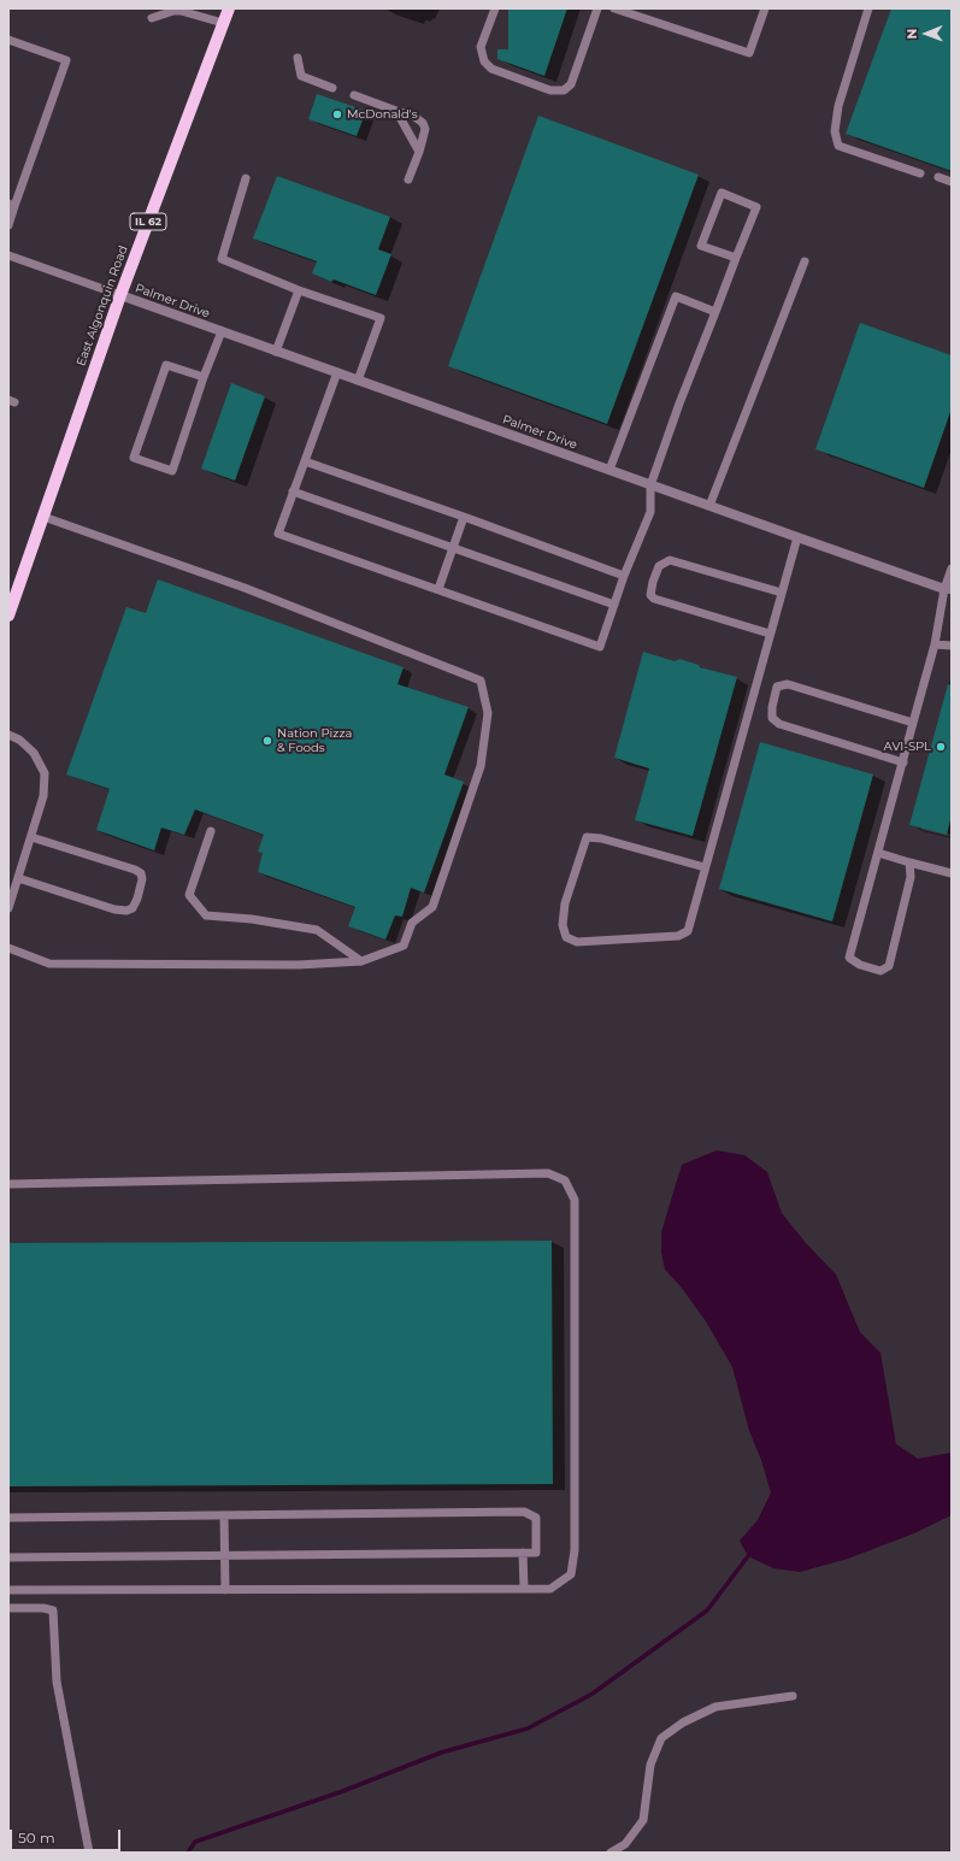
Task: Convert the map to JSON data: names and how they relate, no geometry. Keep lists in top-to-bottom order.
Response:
{
  "streets": {
    "main road": ["IL 62", "East Algonquin Road"],
    "street": ["Palmer Drive"]
  },
  "crossings": [
    ["Palmer Drive", "East Algonquin Road"]
  ],
  "places": ["McDonald's", "Nation Pizza & Foods", "AVI-SPL"],
  "scale_bar": "50 m",
  "north": "left"
}
